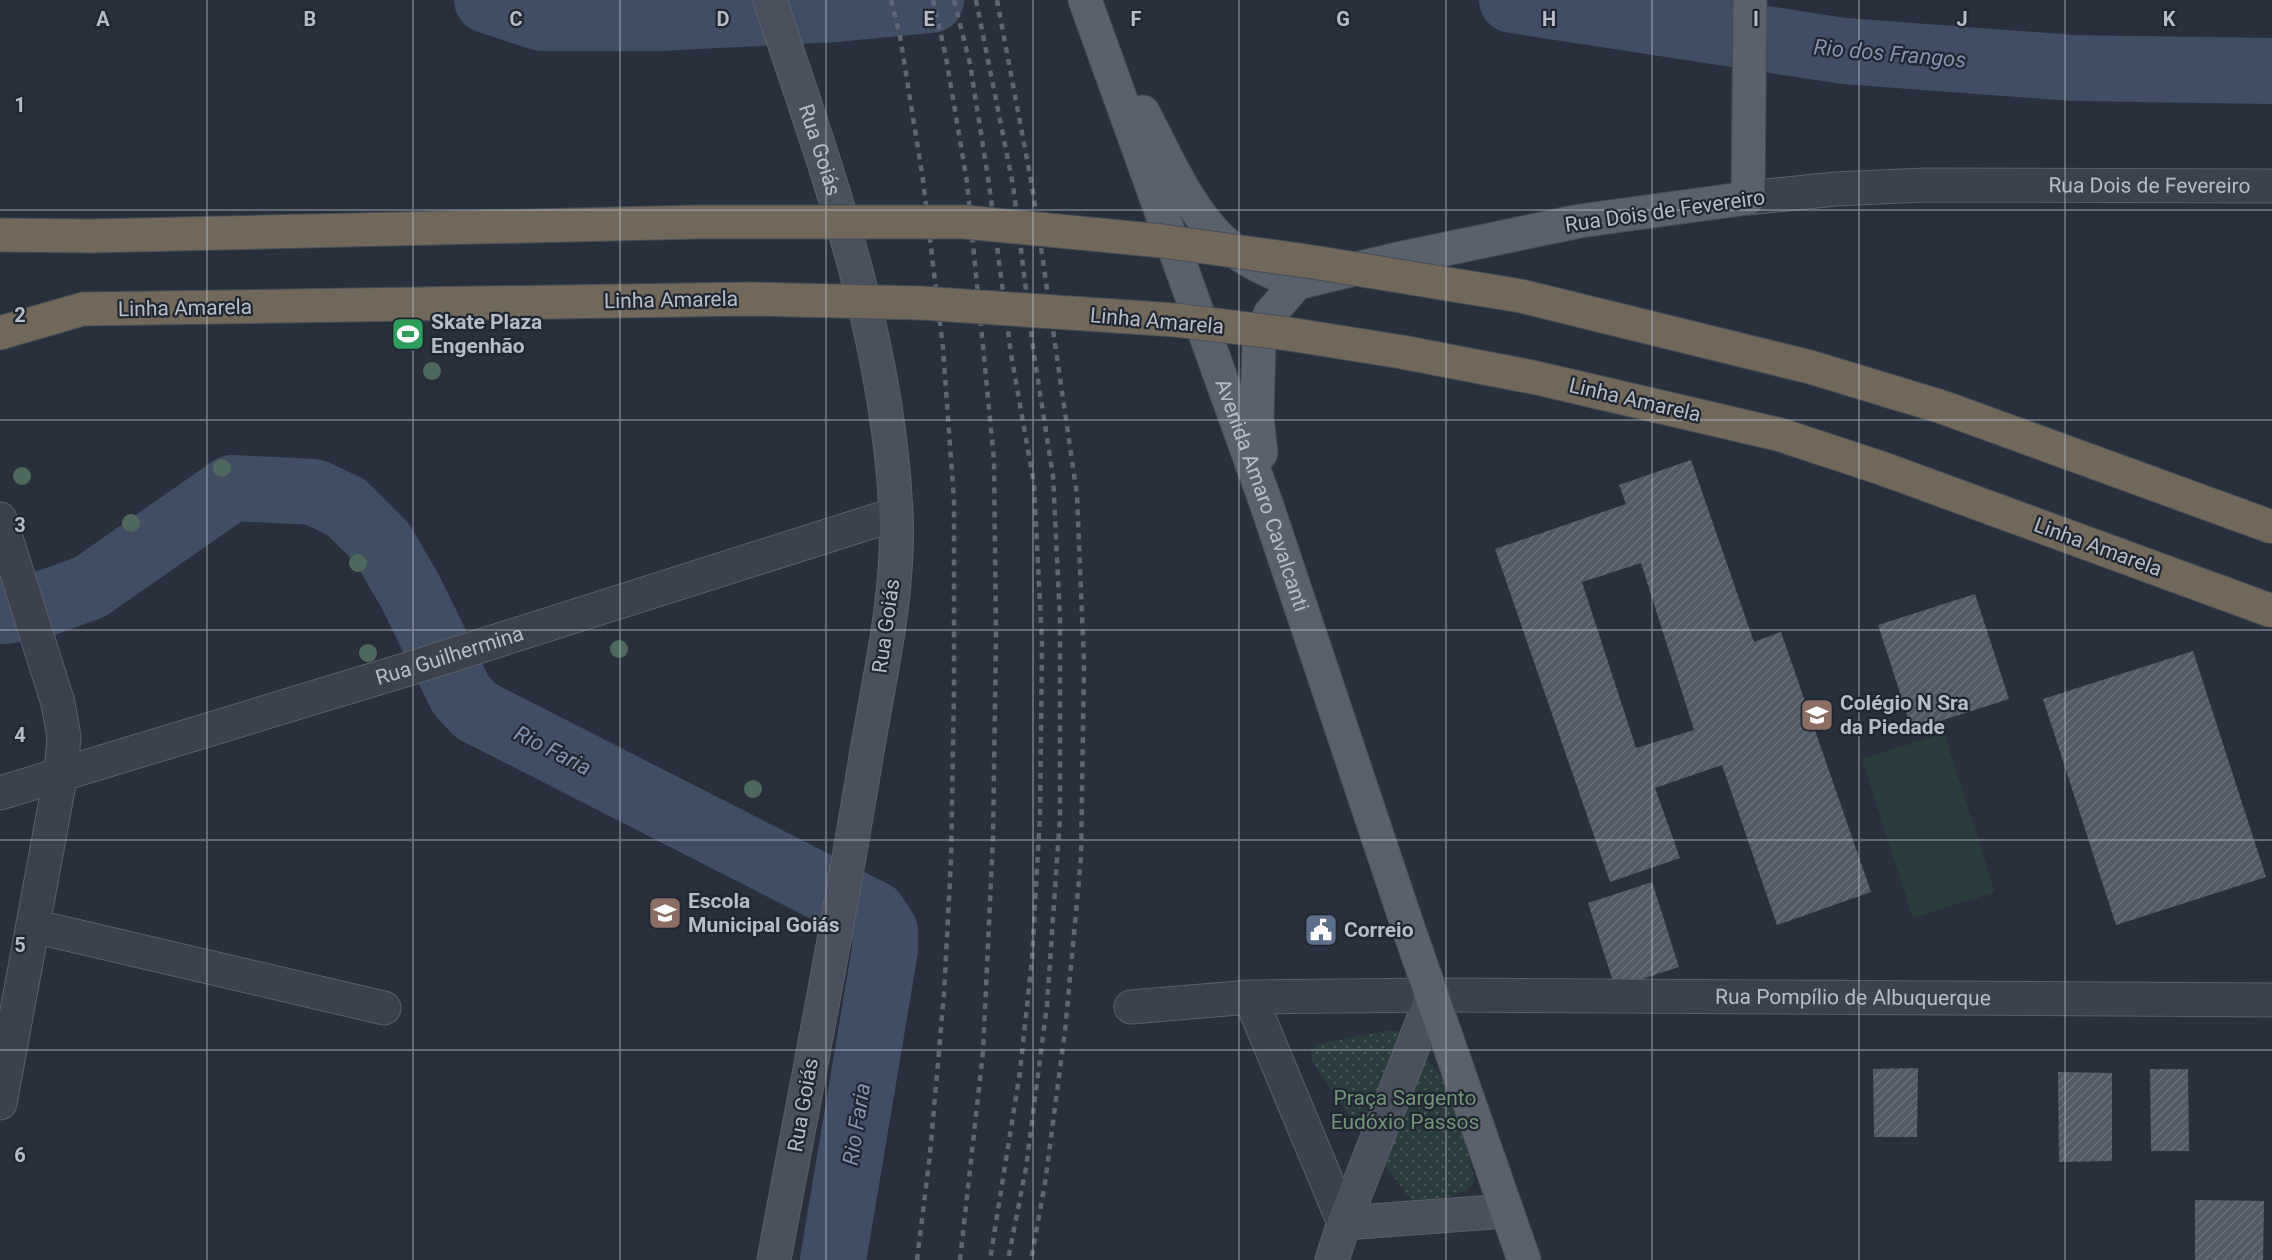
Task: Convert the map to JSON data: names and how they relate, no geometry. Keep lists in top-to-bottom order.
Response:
{
  "streets": {
    "highway": ["Linha Amarela"],
    "main road": ["Rua Goiás", "Rua Dois de Fevereiro", "Avenida Amaro Cavalcanti"],
    "street": ["Rua Guilhermina", "Rua Pompílio de Albuquerque"]
  },
  "crossings": [
    ["Rua Goiás", "Rua Guilhermina"],
    ["Avenida Amaro Cavalcanti", "Rua Pompílio de Albuquerque"]
  ],
  "water": ["Rio dos Frangos", "Rio Faria"],
  "parks": ["Praça Sargento Eudóxio Passos"],
  "places": {
    "sports": ["Skate Plaza Engenhão"],
    "school or university": ["Colégio N Sra da Piedade", "Escola Municipal Goiás"],
    "public building": ["Correio"]
  },
  "grid": {
    "columns": [
      "A",
      "B",
      "C",
      "D",
      "E",
      "F",
      "G",
      "H",
      "I",
      "J",
      "K"
    ],
    "rows": [
      "1",
      "2",
      "3",
      "4",
      "5",
      "6"
    ]
  }
}
